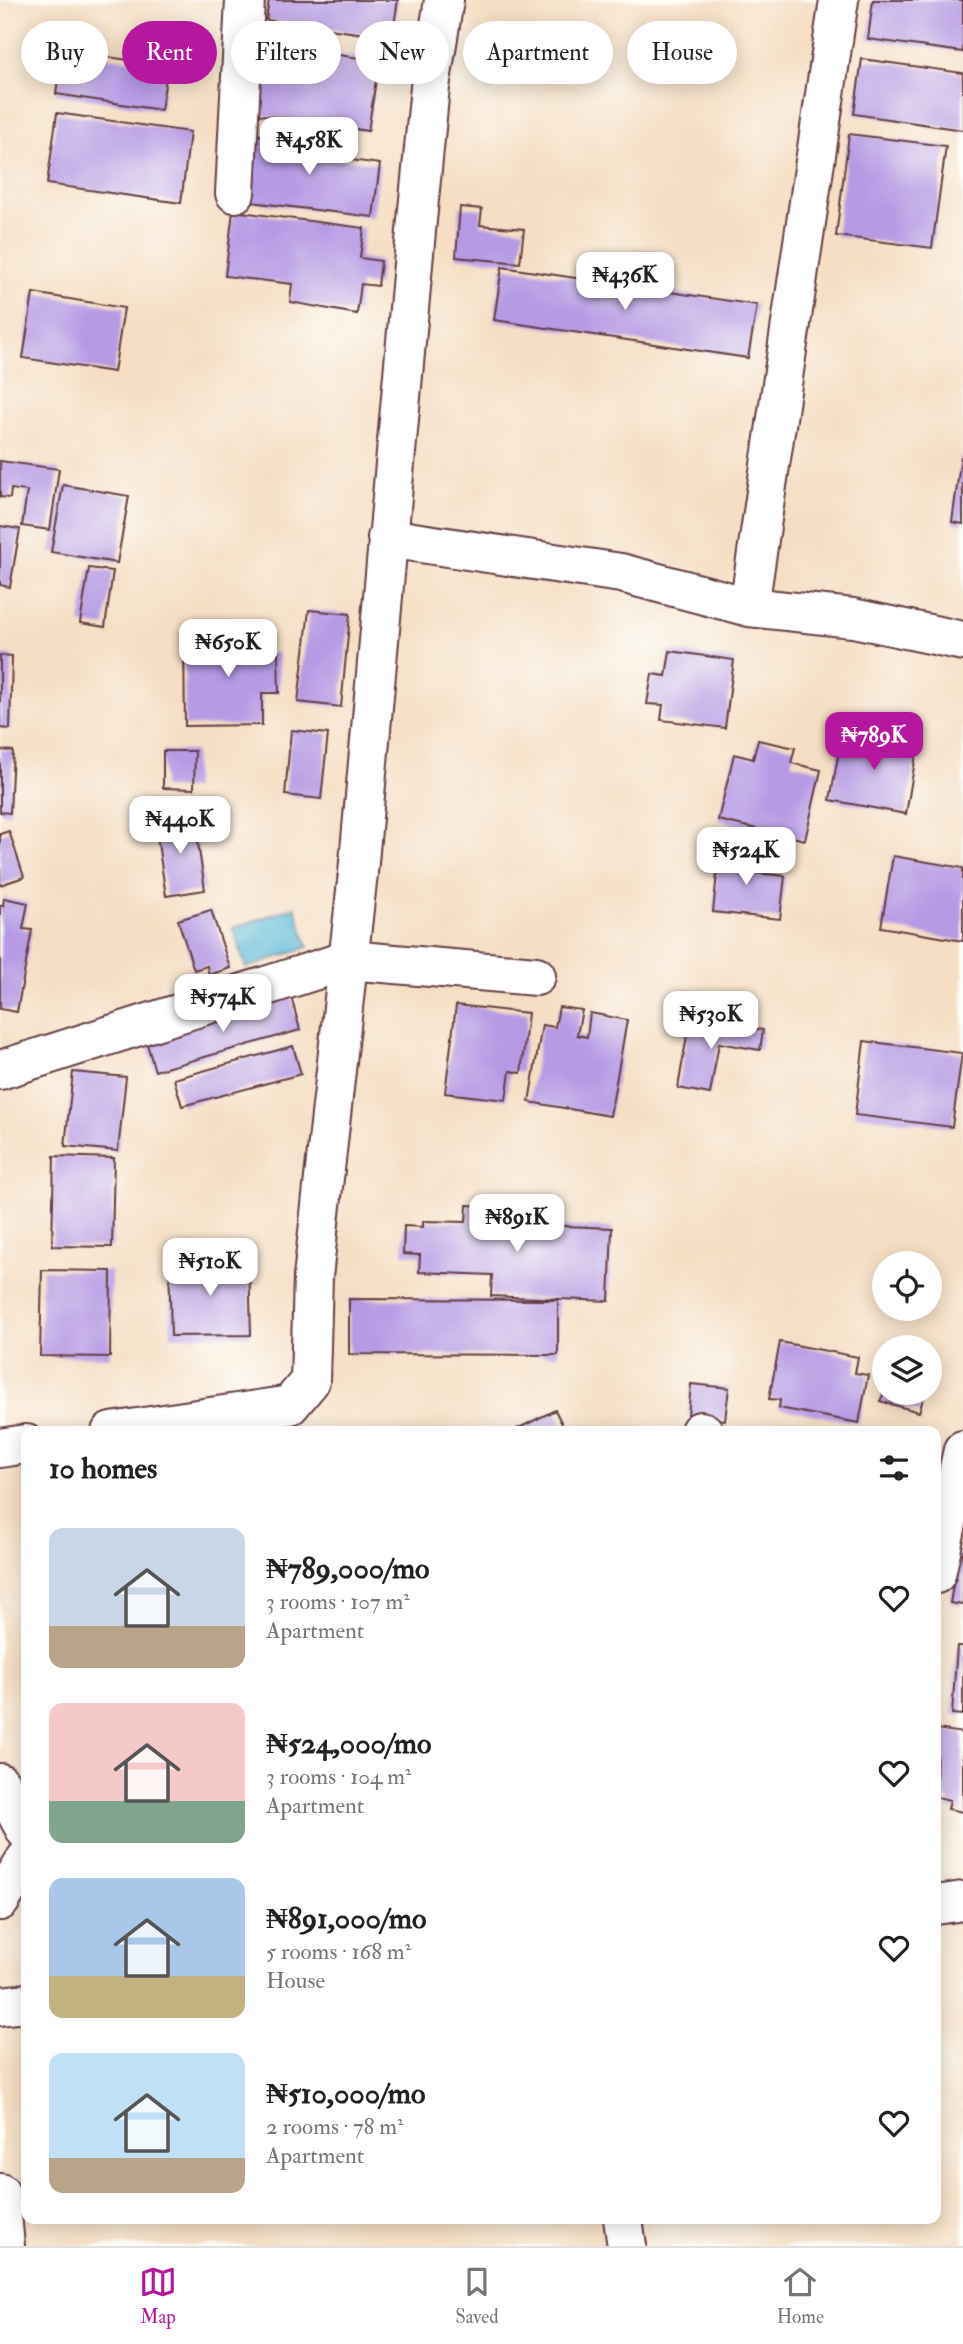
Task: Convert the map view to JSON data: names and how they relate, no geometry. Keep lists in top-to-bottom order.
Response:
{
  "page": {
    "chip": [
      "Buy",
      "Rent",
      "Filters",
      "New",
      "Apartment",
      "House"
    ],
    "price": [
      "₦458K",
      "₦436K",
      "₦650K",
      "₦789K",
      "₦440K",
      "₦524K",
      "₦574K",
      "₦530K",
      "₦891K",
      "₦510K"
    ],
    "heading": "10 homes",
    "list": [
      {
        "name": "₦789,000/mo",
        "note": "3 rooms · 107 m² · Apartment"
      },
      {
        "name": "₦524,000/mo",
        "note": "3 rooms · 104 m² · Apartment"
      },
      {
        "name": "₦891,000/mo",
        "note": "5 rooms · 168 m² · House"
      },
      {
        "name": "₦510,000/mo",
        "note": "2 rooms · 78 m² · Apartment"
      }
    ],
    "tabs": ["Map", "Saved", "Home"]
  }
}
